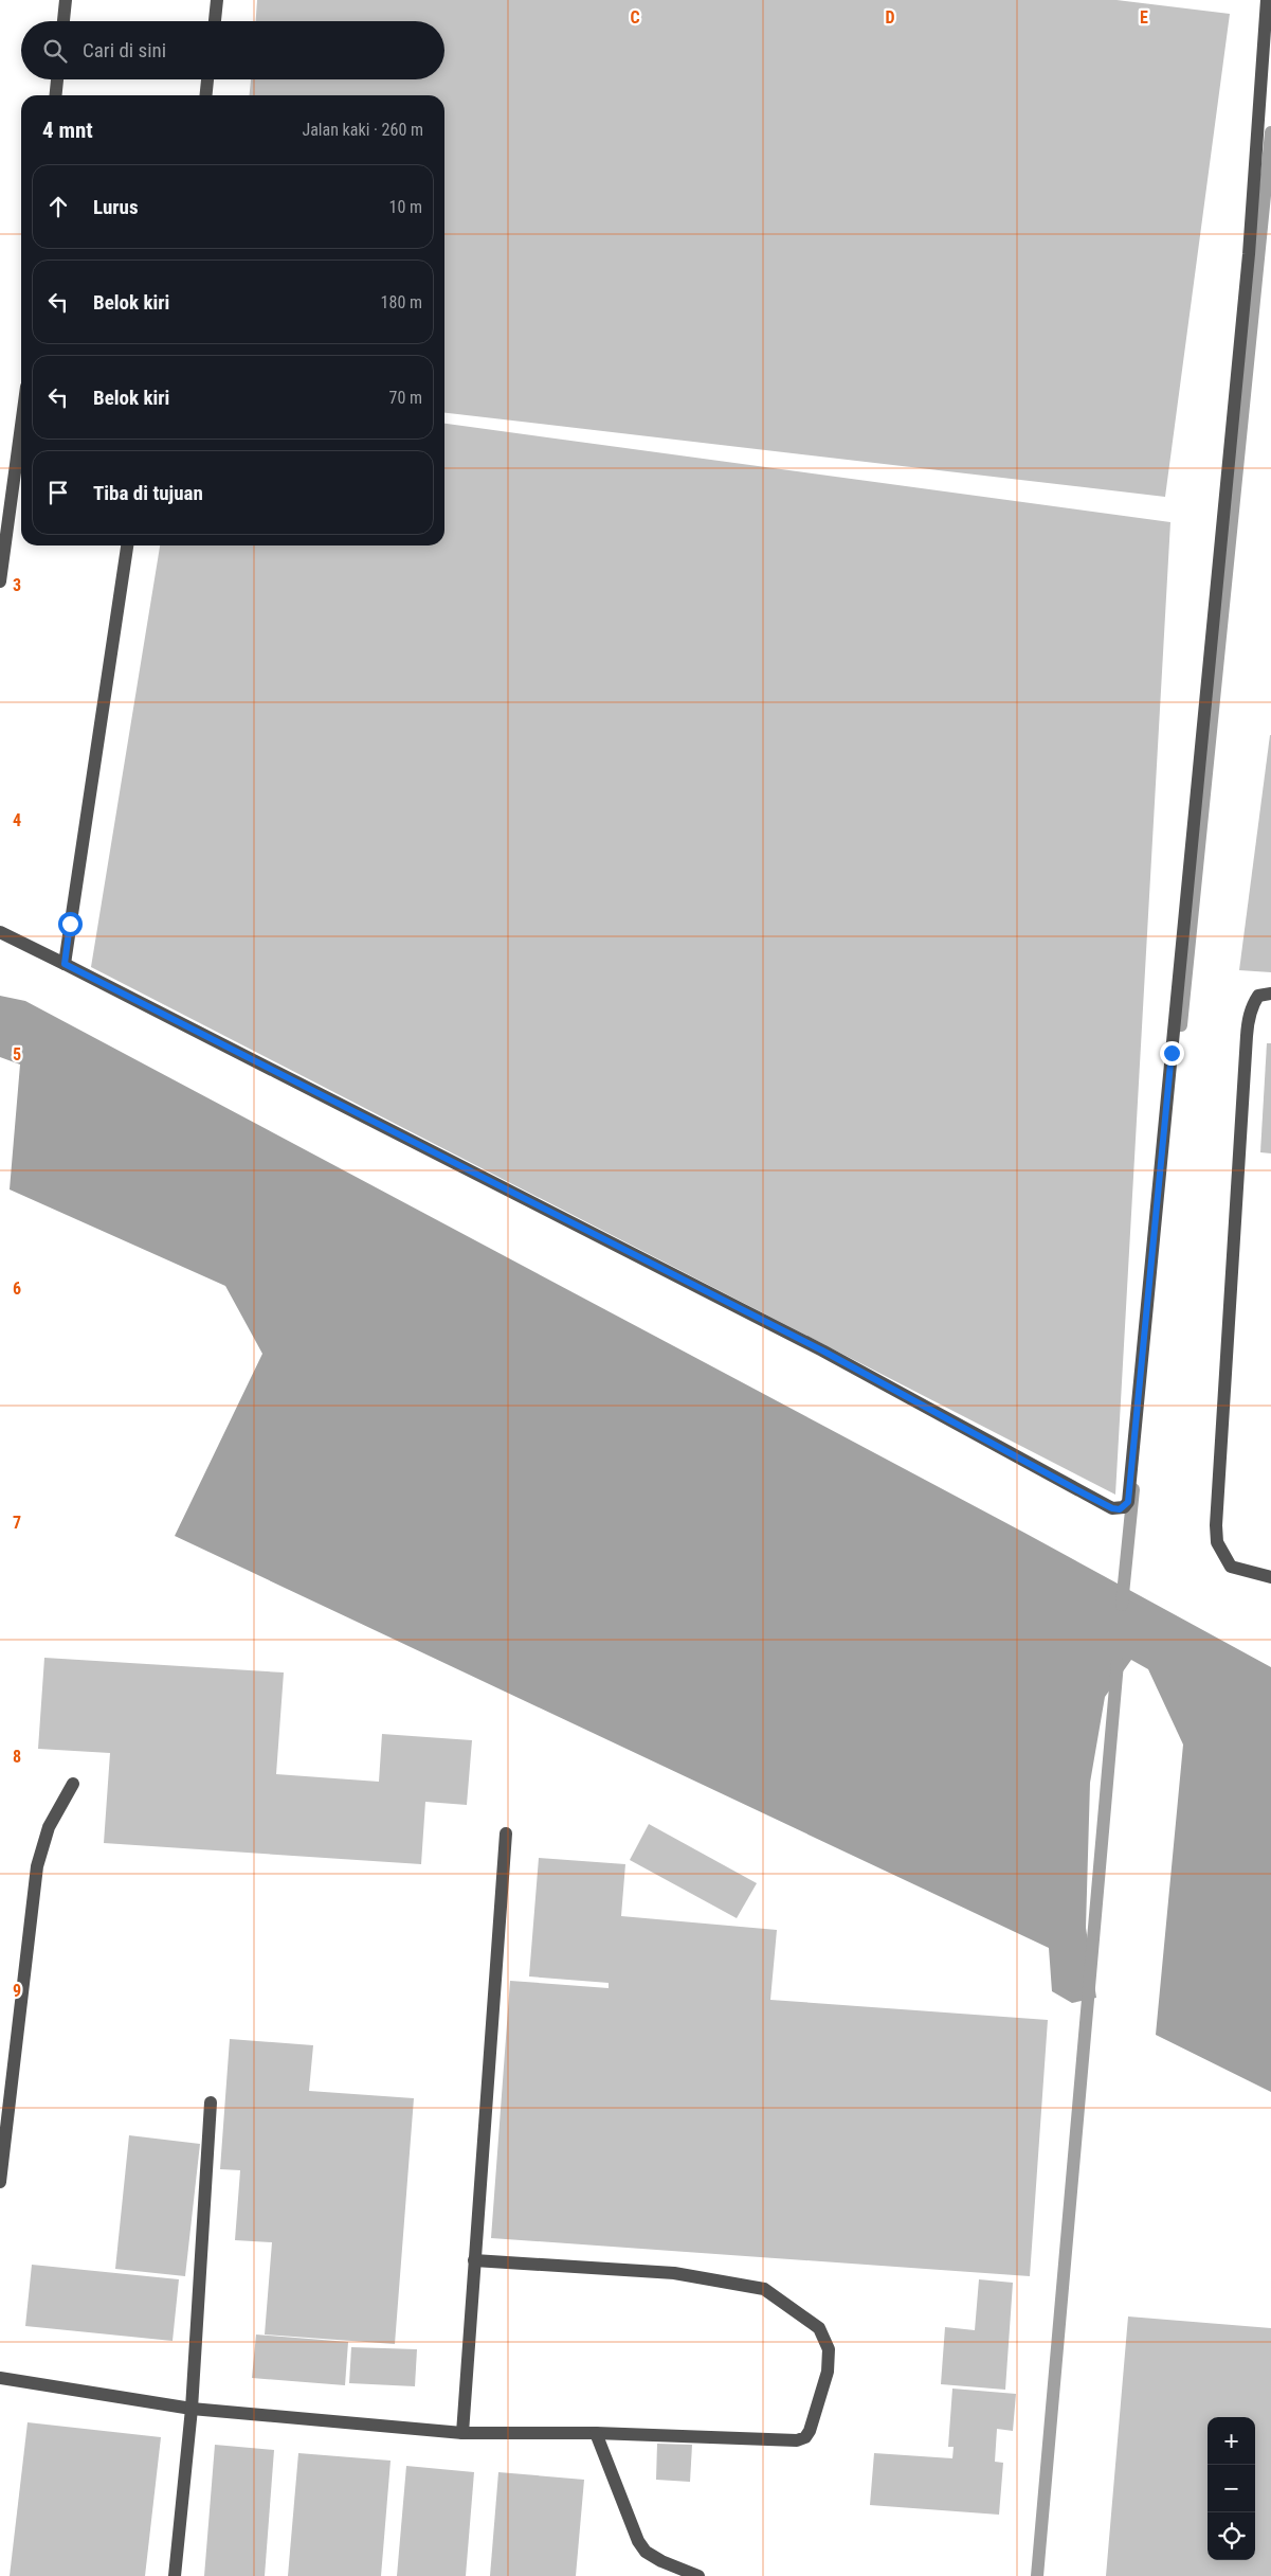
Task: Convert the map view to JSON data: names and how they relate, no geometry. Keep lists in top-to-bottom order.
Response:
{
  "page": {
    "search": "Cari di sini",
    "heading": ["4 mnt", "Jalan kaki · 260 m"],
    "list": [
      ["Lurus", "10 m"],
      ["Belok kiri", "180 m"],
      ["Belok kiri", "70 m"],
      "Tiba di tujuan"
    ],
    "map_buttons": ["+", "−"]
  },
  "grid": {
    "columns": ["C", "D", "E"],
    "rows": [
      "3",
      "4",
      "5",
      "6",
      "7",
      "8",
      "9"
    ]
  }
}
